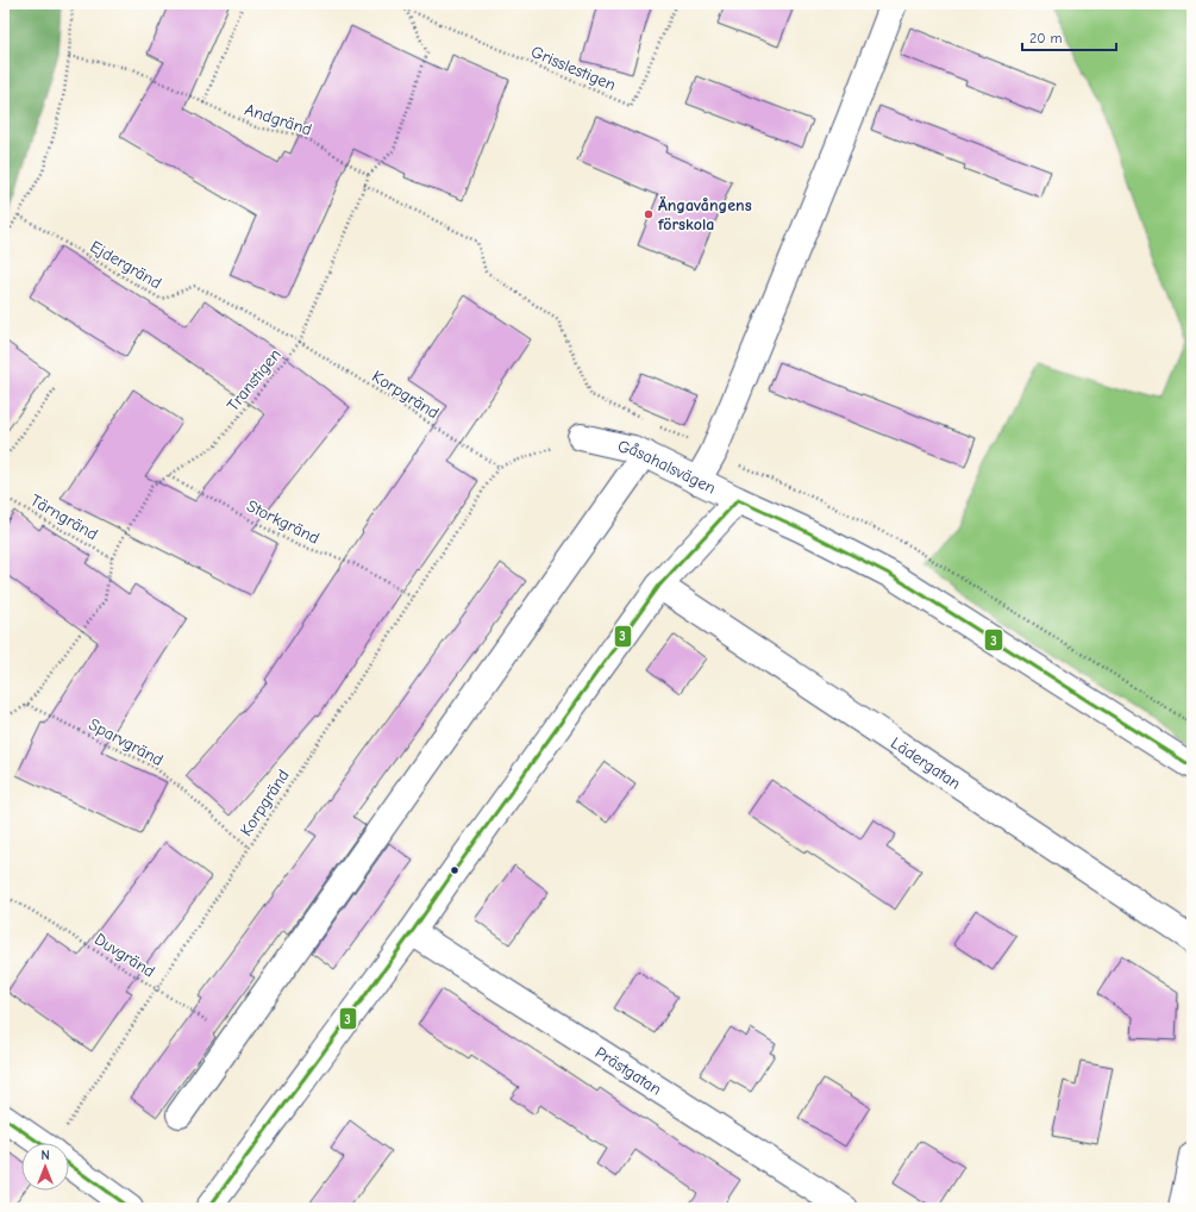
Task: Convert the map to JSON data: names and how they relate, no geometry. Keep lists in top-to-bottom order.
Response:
{
  "streets": {
    "street": ["Gåsahalsvägen", "Lädergatan", "Prästgatan"],
    "path": [
      "Grisslestigen",
      "Andgränd",
      "Ejdergränd",
      "Transtigen",
      "Korpgränd",
      "Tärngränd",
      "Storkgränd",
      "Sparvgränd",
      "Duvgränd"
    ]
  },
  "crossings": [
    ["Grisslestigen", "Transtigen"],
    ["Andgränd", "Transtigen"],
    ["Ejdergränd", "Transtigen"],
    ["Ejdergränd", "Korpgränd"],
    ["Transtigen", "Korpgränd"],
    ["Transtigen", "Tärngränd"],
    ["Transtigen", "Storkgränd"],
    ["Transtigen", "Sparvgränd"],
    ["Korpgränd", "Storkgränd"],
    ["Korpgränd", "Sparvgränd"],
    ["Korpgränd", "Duvgränd"]
  ],
  "places": ["Ängavångens förskola"],
  "lines": ["transit line 3"],
  "scale_bar": "20 m",
  "north": "top"
}
